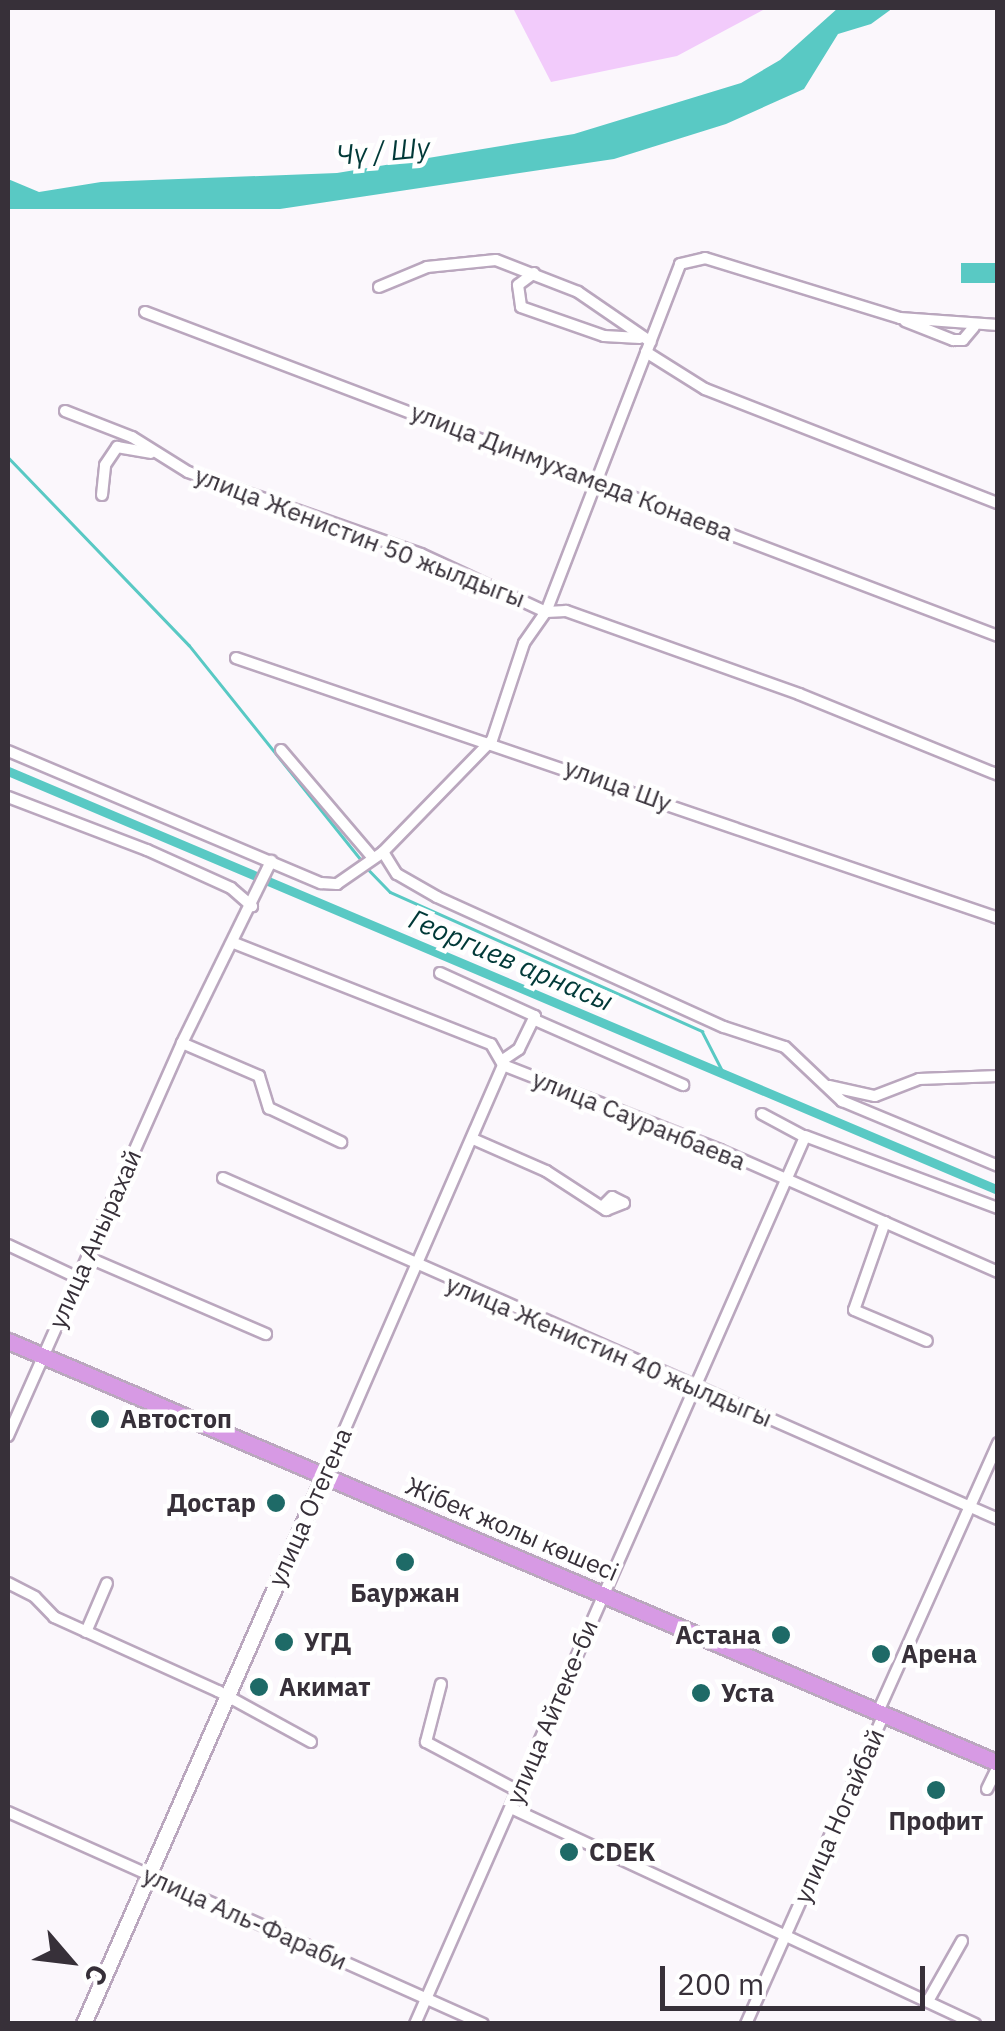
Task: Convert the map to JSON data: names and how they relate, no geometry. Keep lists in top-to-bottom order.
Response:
{
  "streets": {
    "highway": ["Жібек жолы көшесі"],
    "main road": ["улица Отегена"],
    "street": [
      "улица Динмухамеда Конаева",
      "улица Женистин 50 жылдыгы",
      "улица Шу",
      "улица Сауранбаева",
      "улица Анырахай",
      "улица Женистин 40 жылдыгы",
      "улица Айтеке-би",
      "улица Ногайбай",
      "улица Аль-Фараби"
    ]
  },
  "crossings": [
    ["улица Сауранбаева", "улица Анырахай"],
    ["улица Сауранбаева", "улица Отегена"],
    ["улица Сауранбаева", "улица Айтеке-би"],
    ["улица Анырахай", "Жібек жолы көшесі"],
    ["улица Женистин 40 жылдыгы", "улица Отегена"],
    ["улица Женистин 40 жылдыгы", "улица Айтеке-би"],
    ["улица Женистин 40 жылдыгы", "улица Ногайбай"],
    ["улица Отегена", "Жібек жолы көшесі"],
    ["улица Отегена", "улица Аль-Фараби"],
    ["Жібек жолы көшесі", "улица Айтеке-би"],
    ["Жібек жолы көшесі", "улица Ногайбай"],
    ["улица Айтеке-би", "улица Аль-Фараби"]
  ],
  "water": ["Чү / Шу", "Георгиев арнасы"],
  "places": [
    "Автостоп",
    "Достар",
    "Бауржан",
    "Астана",
    "УГД",
    "Арена",
    "Акимат",
    "Уста",
    "Профит",
    "CDEK"
  ],
  "scale_bar": "200 m",
  "north": "bottom right"
}
